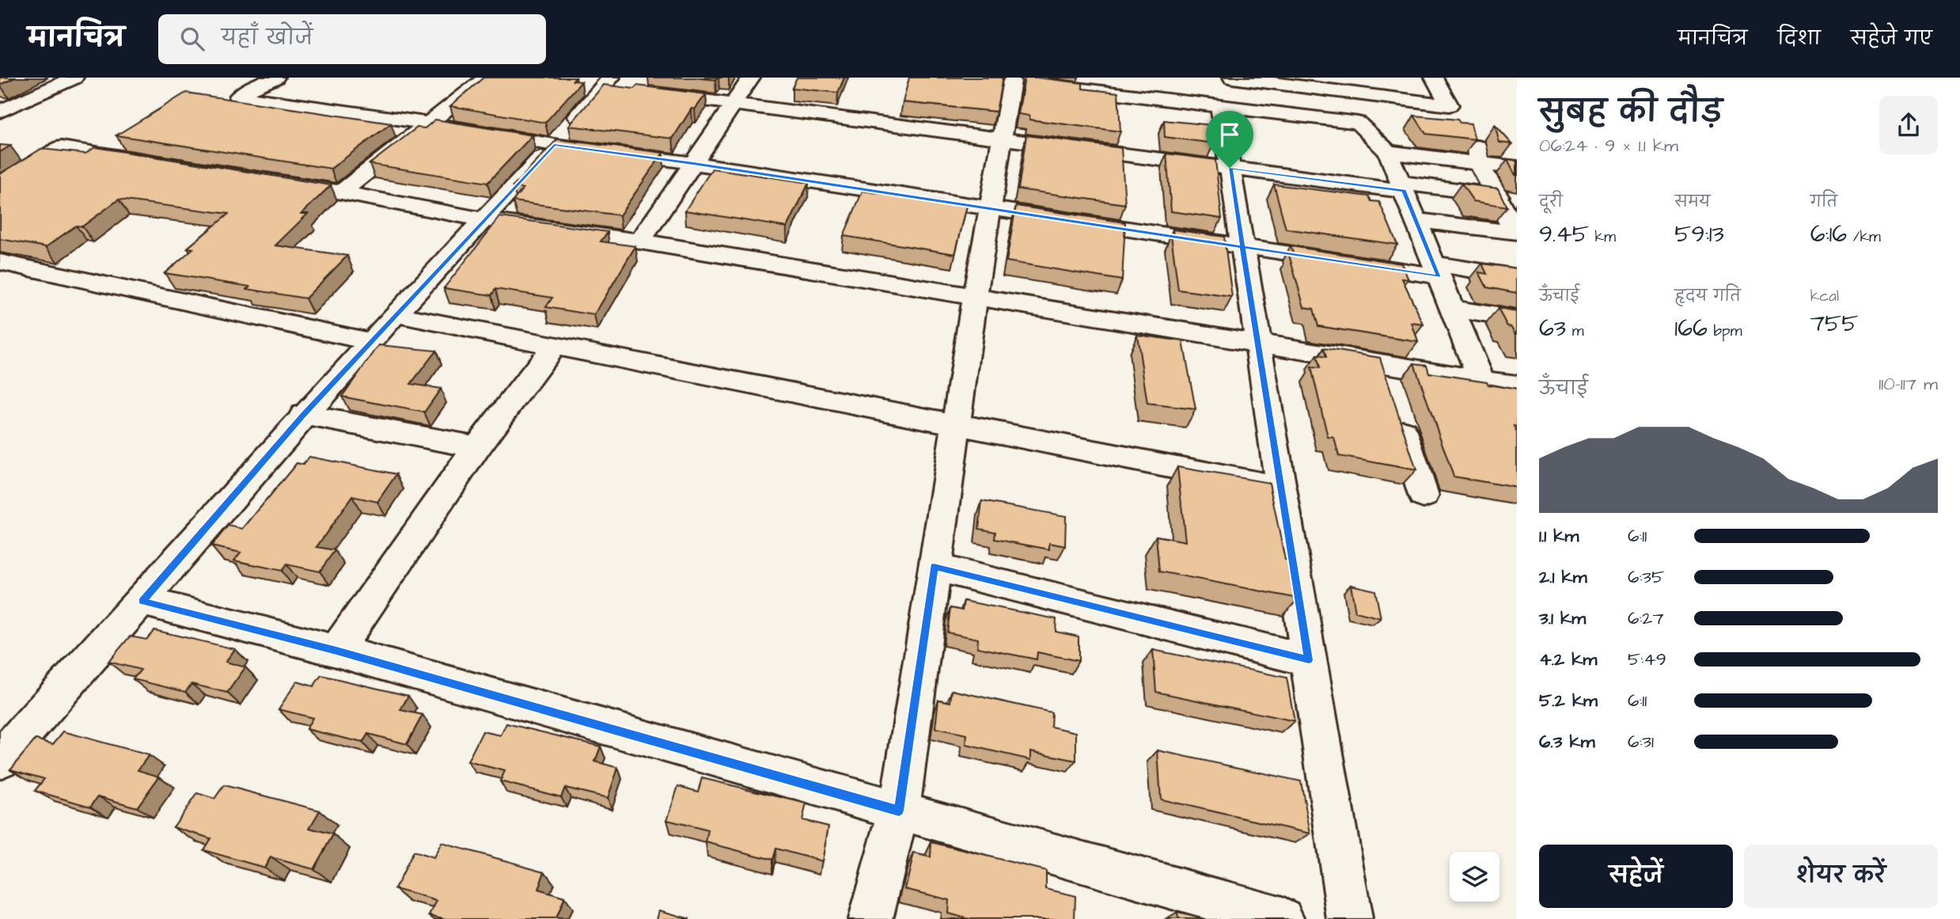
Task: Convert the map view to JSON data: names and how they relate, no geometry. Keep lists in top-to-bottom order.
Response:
{
  "page": {
    "header": "मानचित्र",
    "search": "यहाँ खोजें",
    "nav": ["मानचित्र", "दिशा", "सहेजे गए"],
    "heading": ["सुबह की दौड़", "06:24 · 9 × 1.1 km"],
    "stats": [
      ["दूरी", "9.45 km"],
      ["समय", "59:13"],
      ["गति", "6:16 /km"],
      ["ऊँचाई", "63 m"],
      ["हृदय गति", "166 bpm"],
      ["kcal", "755"]
    ],
    "chart": ["ऊँचाई", "110–117 m"],
    "list": [
      {
        "name": "1.1 km",
        "note": "6:11"
      },
      {
        "name": "2.1 km",
        "note": "6:35"
      },
      {
        "name": "3.1 km",
        "note": "6:27"
      },
      {
        "name": "4.2 km",
        "note": "5:49"
      },
      {
        "name": "5.2 km",
        "note": "6:11"
      },
      {
        "name": "6.3 km",
        "note": "6:31"
      }
    ],
    "buttons": ["सहेजें", "शेयर करें"]
  }
}
